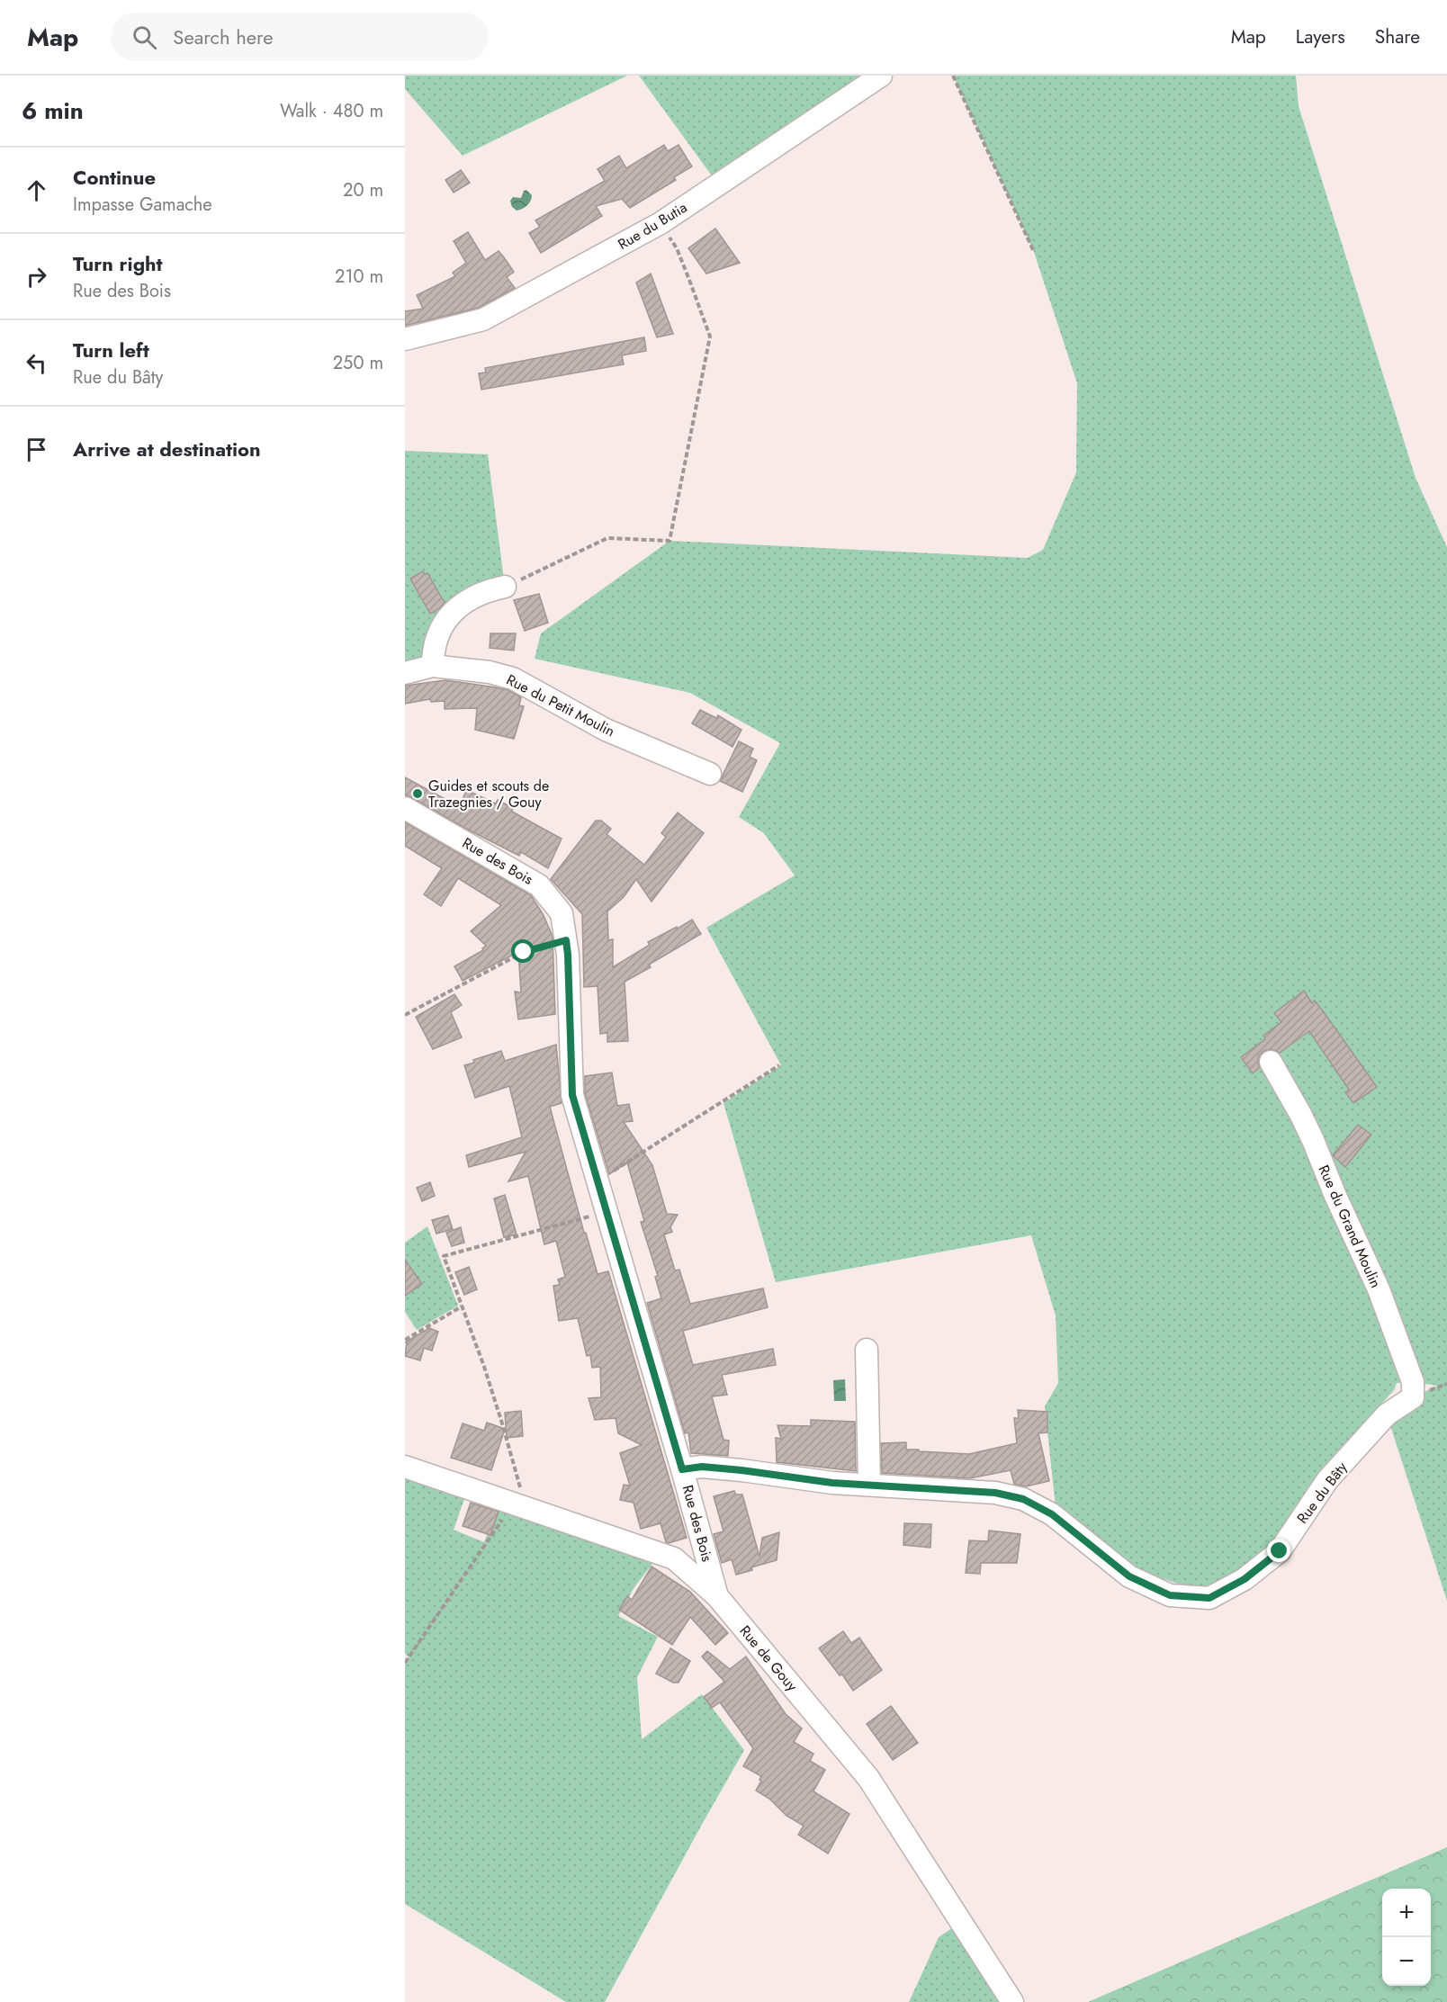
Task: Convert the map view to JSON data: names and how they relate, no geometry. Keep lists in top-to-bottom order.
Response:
{
  "streets": {
    "street": [
      "Rue du Butia",
      "Rue du Petit Moulin",
      "Rue des Bois",
      "Rue du Grand Moulin",
      "Rue du Bâty",
      "Rue de Gouy"
    ]
  },
  "crossings": [
    ["Rue des Bois", "Rue du Bâty"],
    ["Rue des Bois", "Rue de Gouy"],
    ["Rue du Grand Moulin", "Rue du Bâty"]
  ],
  "places": ["Guides et scouts de Trazegnies / Gouy"],
  "page": {
    "header": "Map",
    "search": "Search here",
    "nav": ["Map", "Layers", "Share"],
    "heading": ["6 min", "Walk · 480 m"],
    "list": [
      ["Continue", "Impasse Gamache", "20 m"],
      ["Turn right", "Rue des Bois", "210 m"],
      ["Turn left", "Rue du Bâty", "250 m"],
      "Arrive at destination"
    ],
    "map_buttons": ["+", "−"]
  }
}
